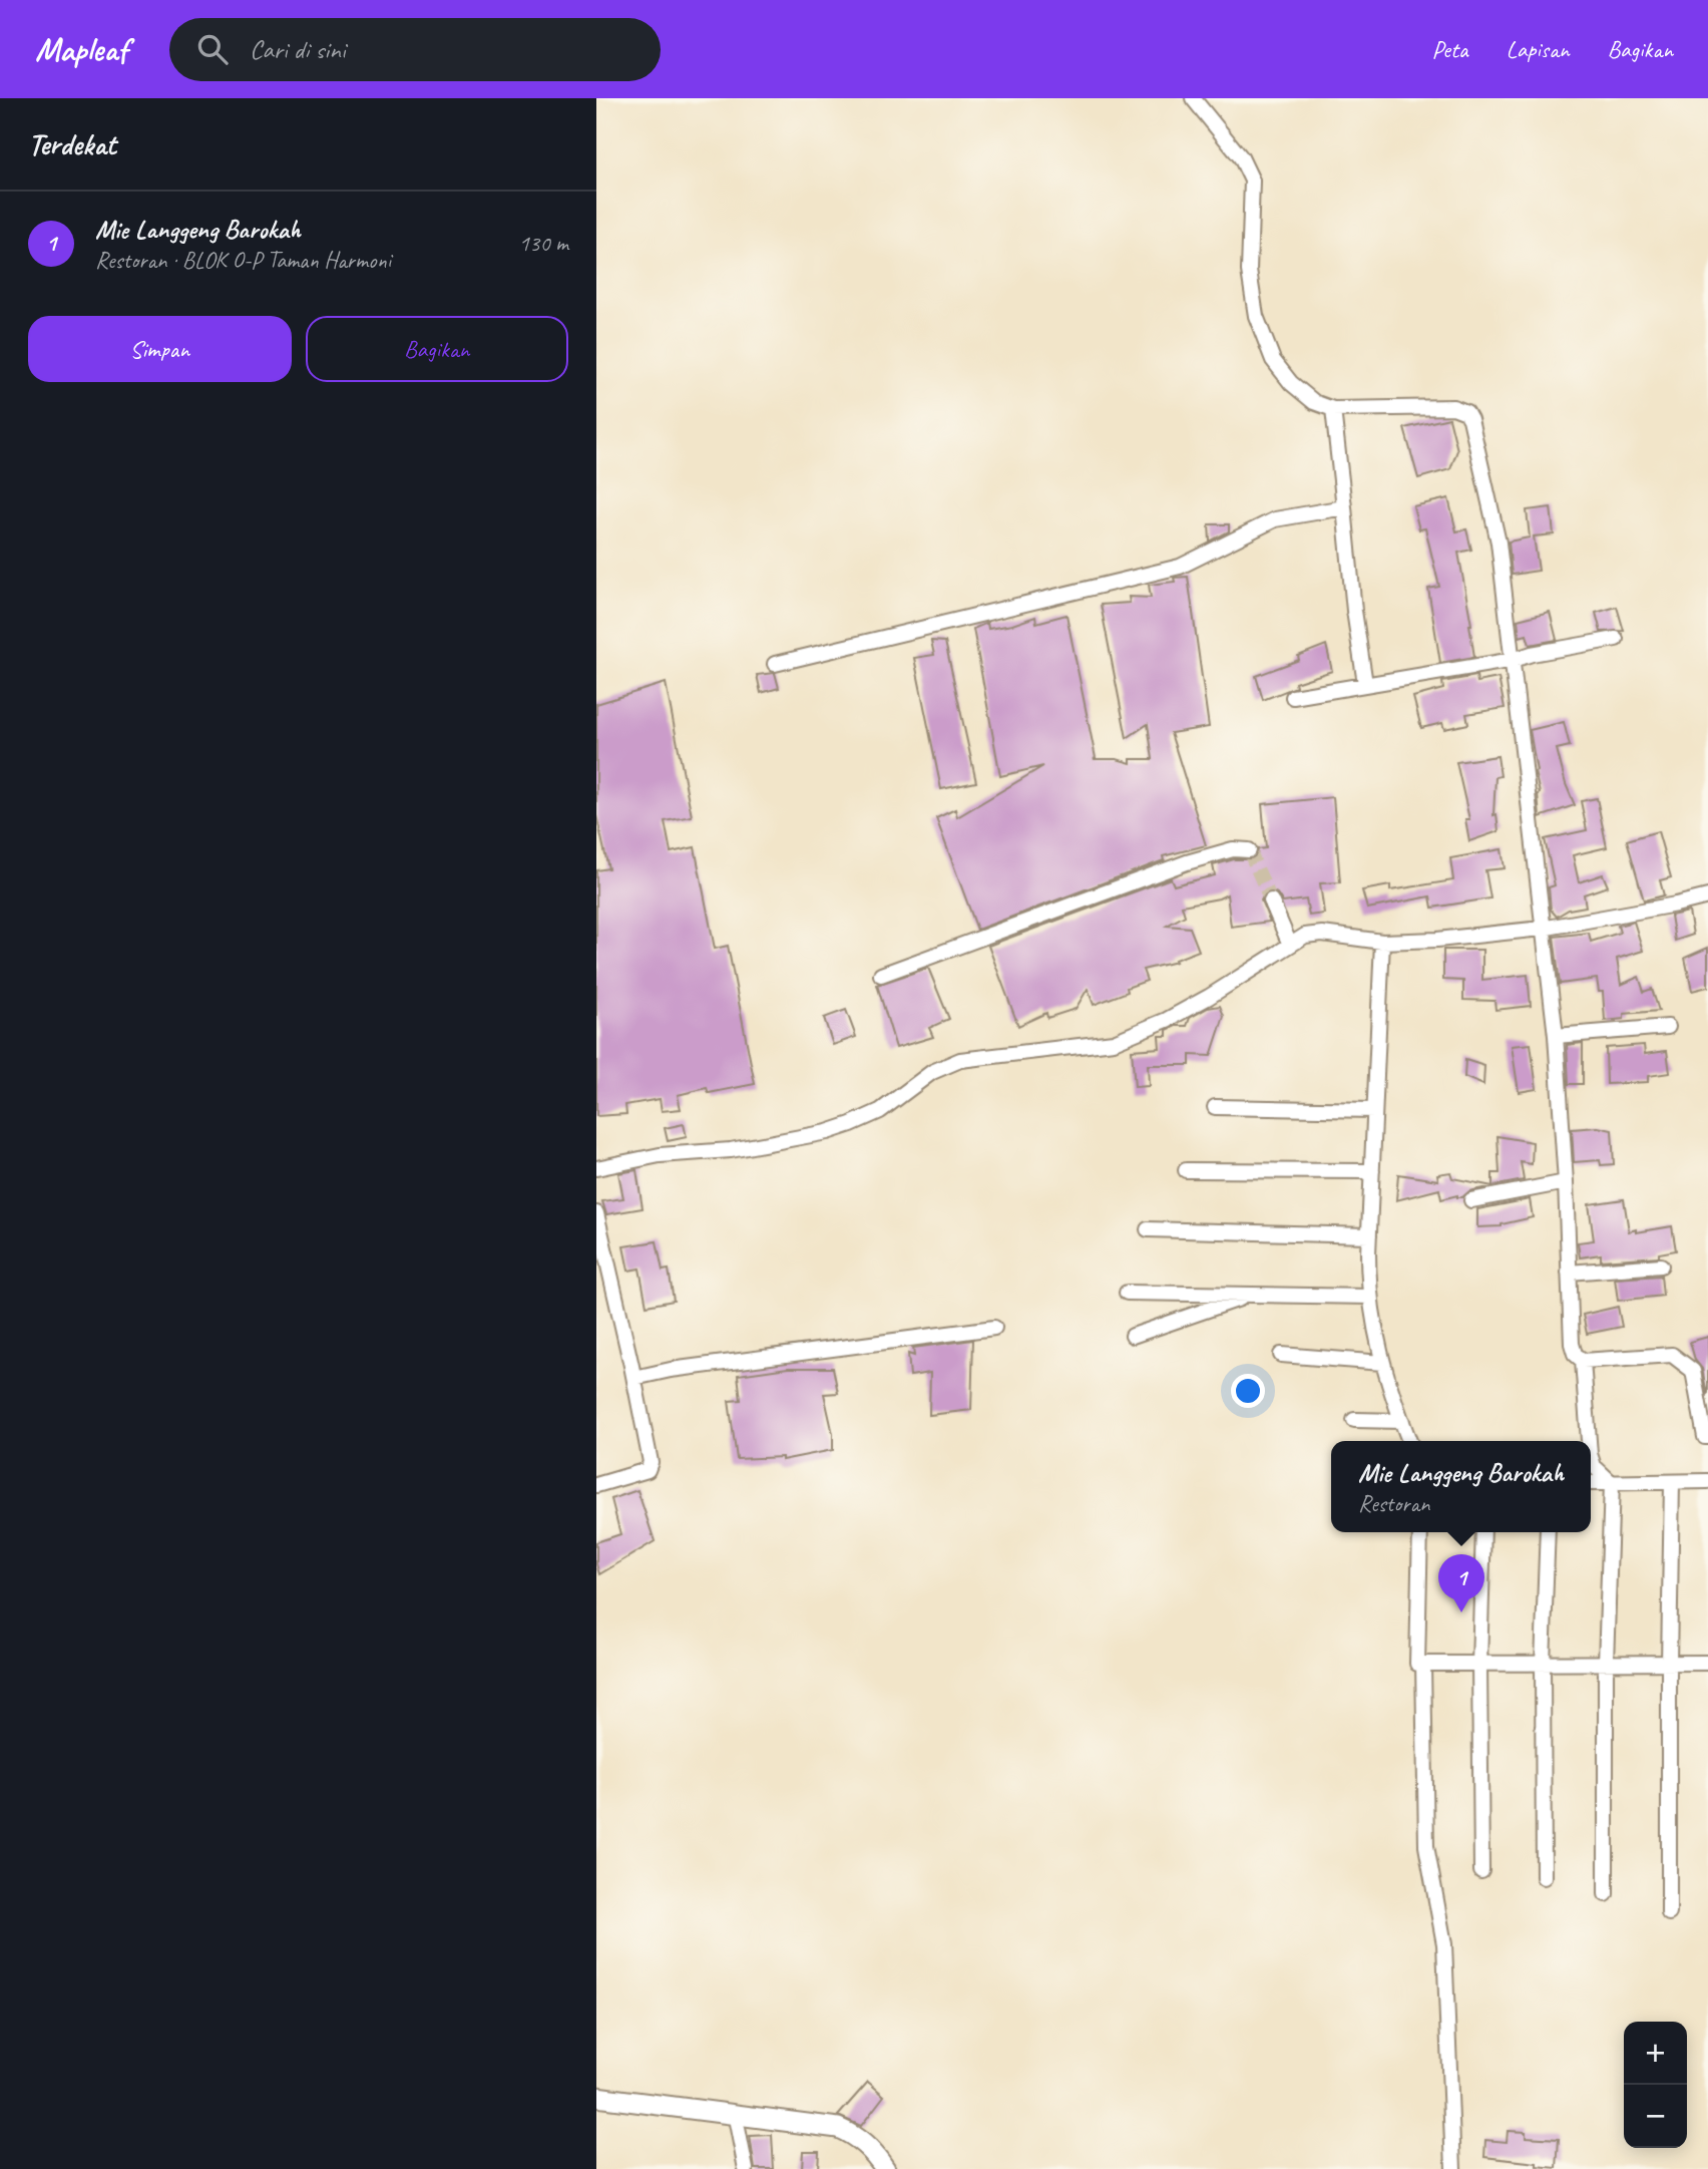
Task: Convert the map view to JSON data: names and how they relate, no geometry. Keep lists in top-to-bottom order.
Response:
{
  "page": {
    "header": "Mapleaf",
    "search": "Cari di sini",
    "nav": ["Peta", "Lapisan", "Bagikan"],
    "heading": "Terdekat",
    "list": [
      {
        "mark": "1",
        "name": "Mie Langgeng Barokah",
        "note": "Restoran · BLOK O-P Taman Harmoni",
        "value": "130 m"
      }
    ],
    "buttons": ["Simpan", "Bagikan"],
    "popup": ["Mie Langgeng Barokah", "Restoran"],
    "pins": "1",
    "map_buttons": ["+", "−"]
  }
}
